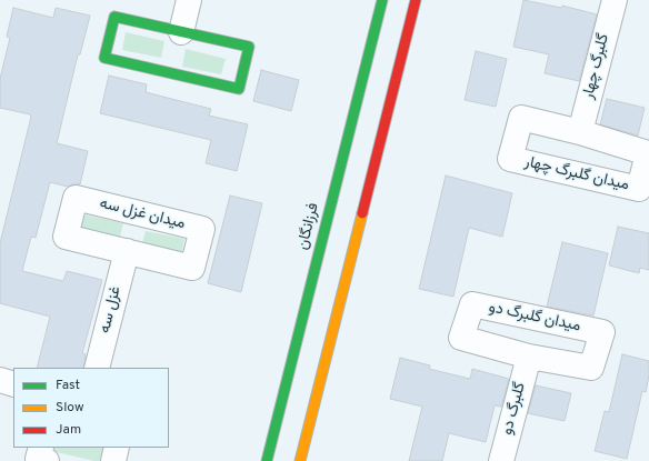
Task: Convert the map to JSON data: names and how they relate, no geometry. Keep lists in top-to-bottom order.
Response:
{
  "streets": {
    "street": [
      "گلبرگ چهار",
      "میدان گلبرگ چهار",
      "میدان غزل سه",
      "فرزانگان",
      "غزل سه",
      "میدان گلبرگ دو",
      "گلبرگ دو"
    ]
  },
  "crossings": [
    ["گلبرگ چهار", "میدان گلبرگ چهار"],
    ["میدان غزل سه", "غزل سه"],
    ["میدان گلبرگ دو", "گلبرگ دو"]
  ],
  "legend": ["Fast", "Slow", "Jam"]
}
